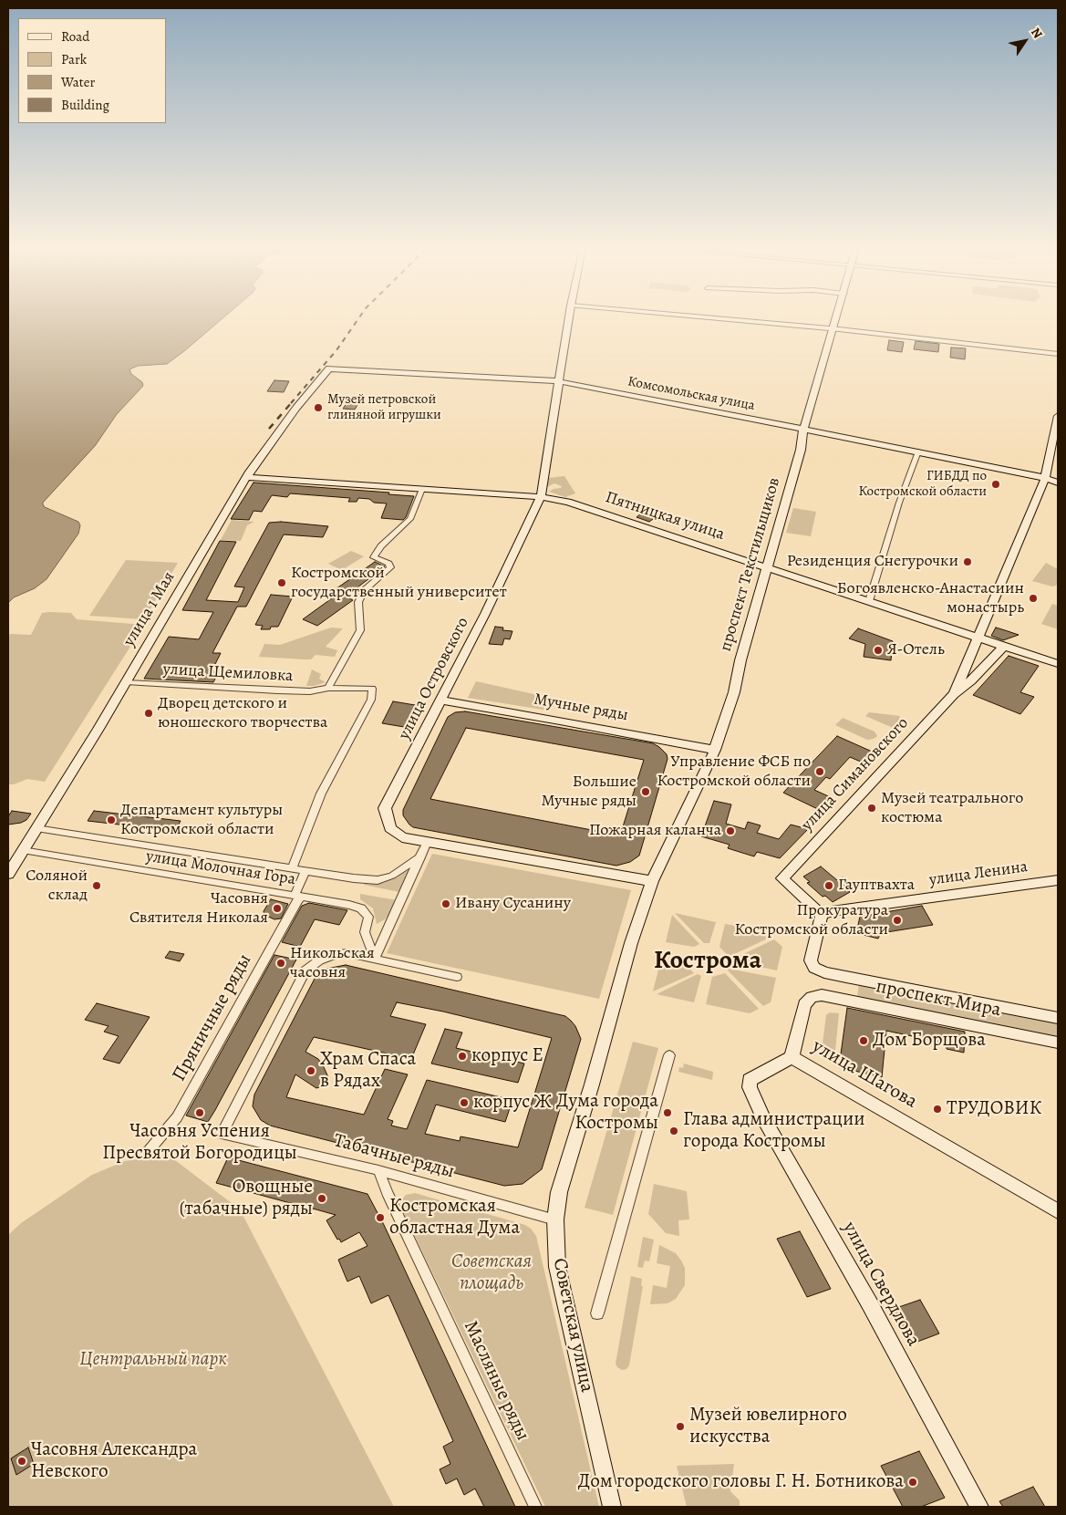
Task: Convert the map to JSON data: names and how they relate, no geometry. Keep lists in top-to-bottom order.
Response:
{
  "streets": {
    "street": [
      "Комсомольская улица",
      "Пятницкая улица",
      "проспект Текстильщиков",
      "улица 1 Мая",
      "улица Щемиловка",
      "улица Островского",
      "Мучные ряды",
      "улица Симановского",
      "улица Молочная Гора",
      "улица Ленина",
      "проспект Мира",
      "Пряничные ряды",
      "улица Шагова",
      "Табачные ряды",
      "улица Свердлова",
      "Советская улица",
      "Масляные ряды"
    ]
  },
  "crossings": [
    ["Комсомольская улица", "проспект Текстильщиков"],
    ["Комсомольская улица", "улица 1 Мая"],
    ["Комсомольская улица", "улица Островского"],
    ["Комсомольская улица", "улица Симановского"],
    ["Пятницкая улица", "проспект Текстильщиков"],
    ["Пятницкая улица", "улица 1 Мая"],
    ["Пятницкая улица", "улица Островского"],
    ["Пятницкая улица", "улица Симановского"],
    ["проспект Текстильщиков", "Мучные ряды"],
    ["проспект Текстильщиков", "Советская улица"],
    ["улица 1 Мая", "улица Щемиловка"],
    ["улица 1 Мая", "улица Молочная Гора"],
    ["улица Щемиловка", "улица Молочная Гора"],
    ["улица Островского", "Мучные ряды"],
    ["улица Симановского", "улица Ленина"],
    ["улица Симановского", "проспект Мира"],
    ["улица Молочная Гора", "Пряничные ряды"],
    ["улица Ленина", "проспект Мира"],
    ["проспект Мира", "улица Шагова"],
    ["проспект Мира", "улица Свердлова"],
    ["улица Шагова", "улица Свердлова"],
    ["Табачные ряды", "Советская улица"],
    ["Табачные ряды", "Масляные ряды"]
  ],
  "districts": ["Кострома"],
  "parks": ["Советская площадь", "Центральный парк"],
  "places": [
    "Музей петровской глиняной игрушки",
    "ГИБДД по Костромской области",
    "Резиденция Снегурочки",
    "Костромской государственный университет",
    "Богоявленско-Анастасиин монастырь",
    "Я-Отель",
    "Дворец детского и юношеского творчества",
    "Управление ФСБ по Костромской области",
    "Большие Мучные ряды",
    "Музей театрального костюма",
    "Департамент культуры Костромской области",
    "Пожарная каланча",
    "Соляной склад",
    "Гауптвахта",
    "Ивану Сусанину",
    "Часовня Святителя Николая",
    "Прокуратура Костромской области",
    "Никольская часовня",
    "Дом Борщова",
    "корпус Е",
    "Храм Спаса в Рядах",
    "корпус Ж",
    "ТРУДОВИК",
    "Часовня Успения Пресвятой Богородицы",
    "Дума города Костромы",
    "Глава администрации города Костромы",
    "Овощные (табачные) ряды",
    "Костромская областная Дума",
    "Музей ювелирного искусства",
    "Часовня Александра Невского",
    "Дом городского головы Г. Н. Ботникова"
  ],
  "legend": [
    "Road",
    "Park",
    "Water",
    "Building"
  ],
  "north": "top right"
}
